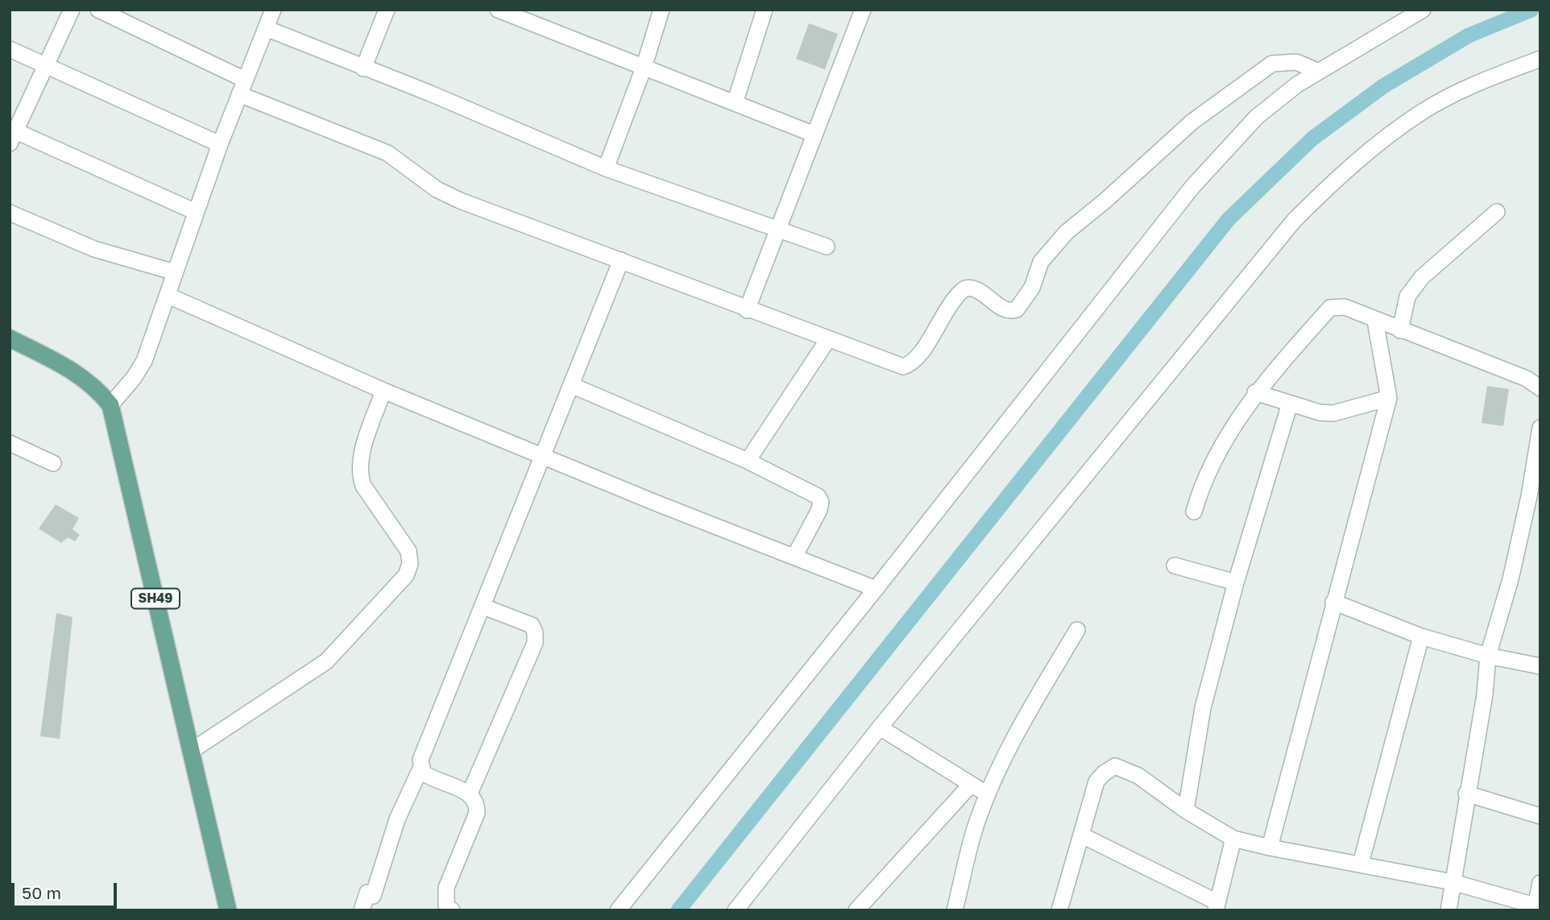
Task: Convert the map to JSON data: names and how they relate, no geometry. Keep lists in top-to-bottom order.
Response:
{
  "streets": {
    "main road": ["SH49"]
  },
  "scale_bar": "50 m"
}
